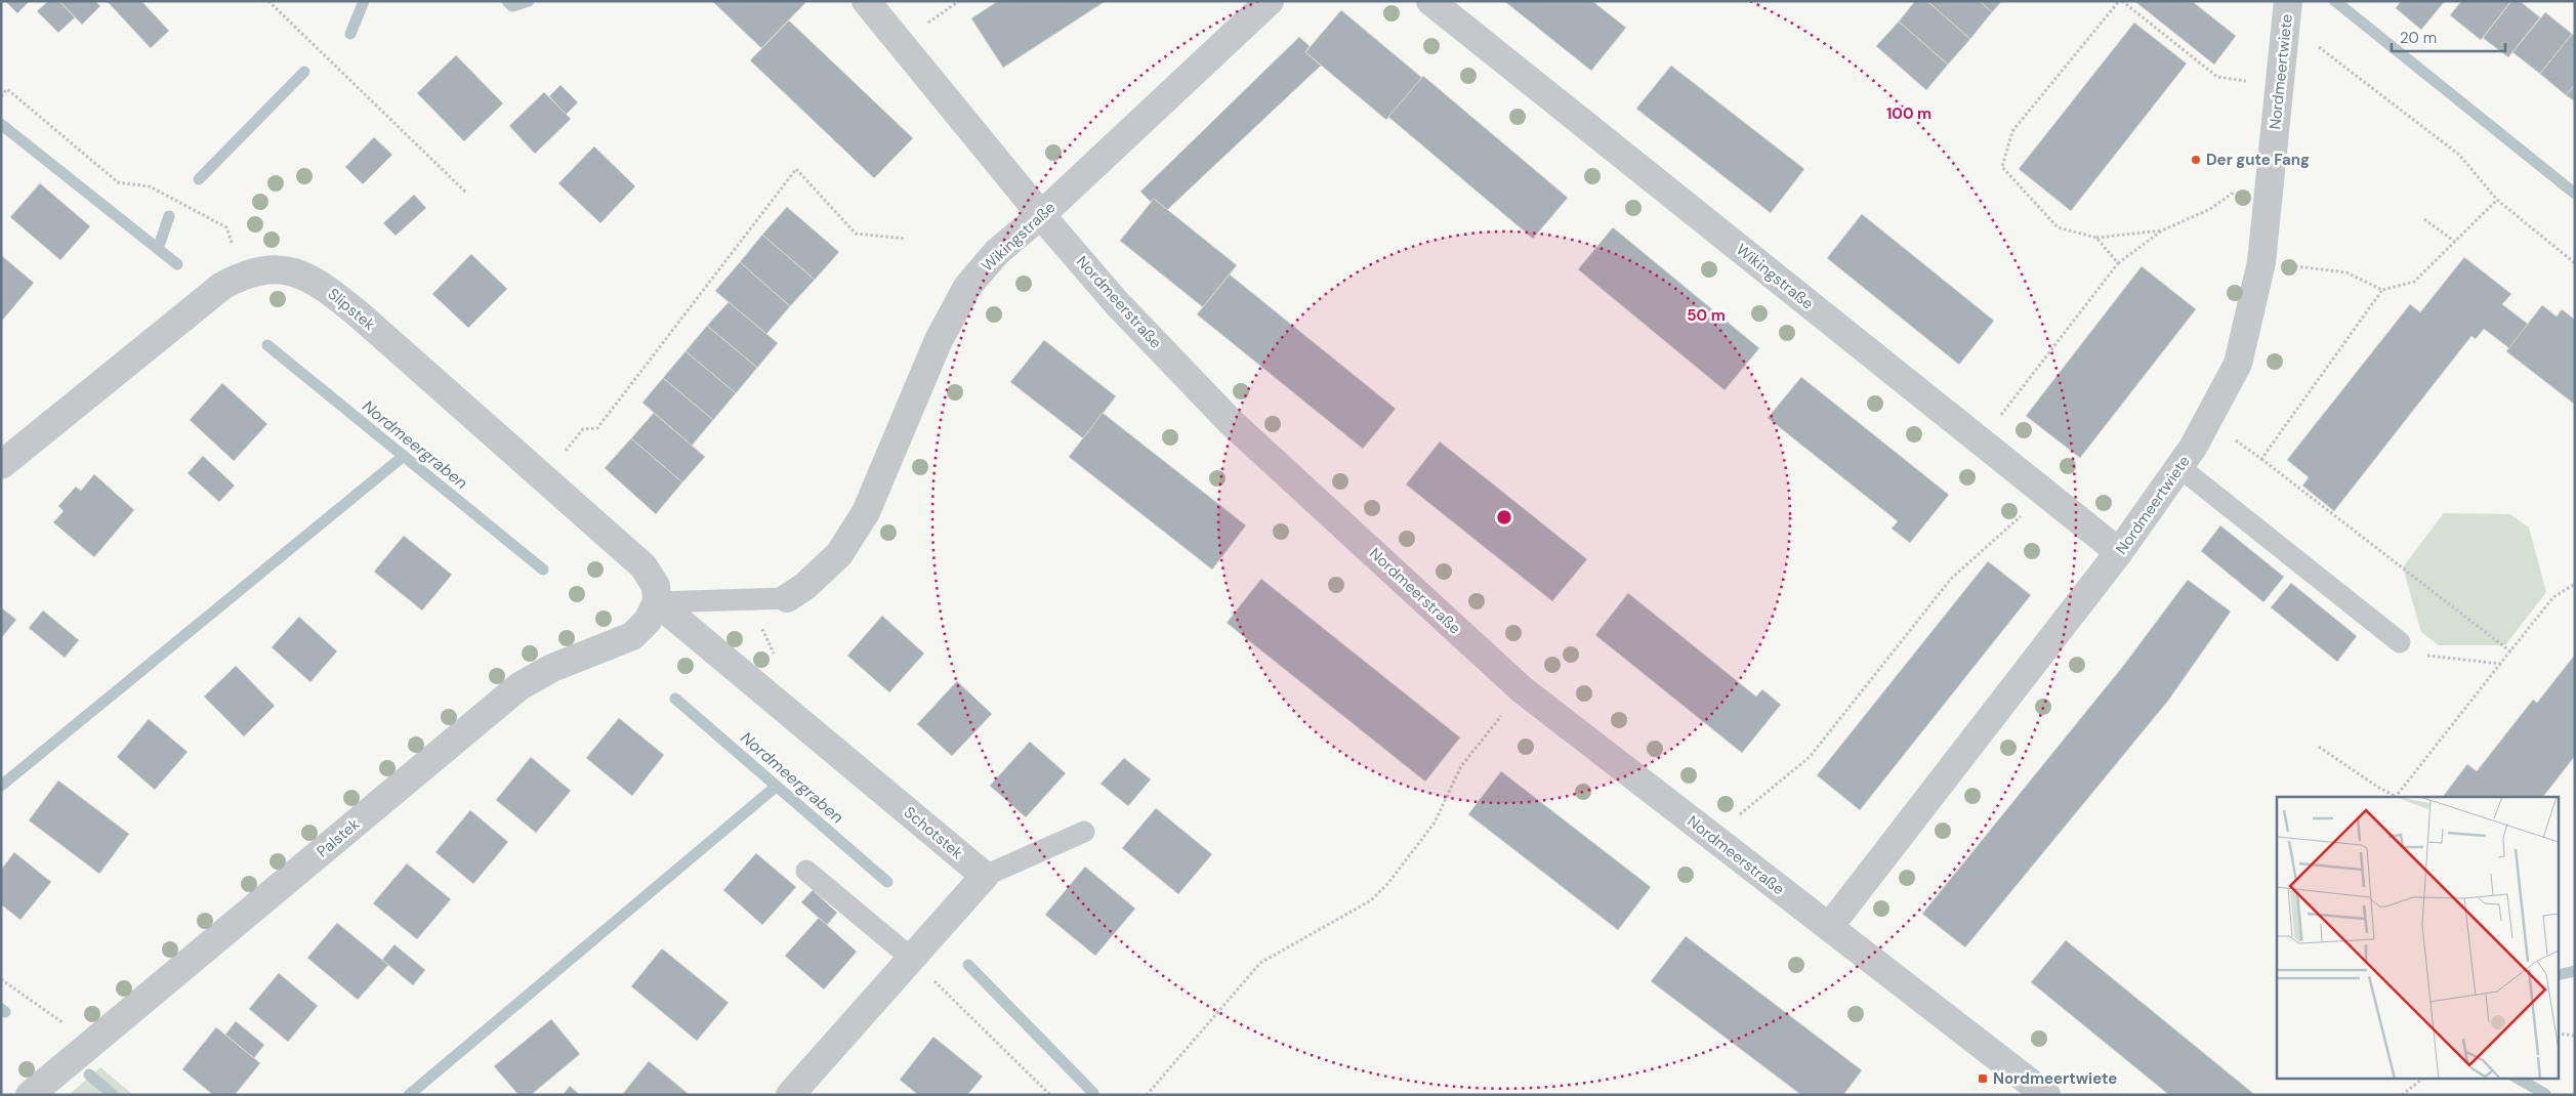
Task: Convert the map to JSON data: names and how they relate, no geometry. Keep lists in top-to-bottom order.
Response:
{
  "streets": {
    "street": [
      "Nordmeertwiete",
      "Wikingstraße",
      "Nordmeerstraße",
      "Slipstek",
      "Schotstek",
      "Palstek"
    ]
  },
  "crossings": [
    ["Nordmeertwiete", "Wikingstraße"],
    ["Nordmeertwiete", "Nordmeerstraße"],
    ["Wikingstraße", "Nordmeerstraße"],
    ["Slipstek", "Schotstek"],
    ["Slipstek", "Palstek"],
    ["Schotstek", "Palstek"]
  ],
  "water": ["Nordmeergraben"],
  "places": {
    "other": ["Der gute Fang"],
    "transit": ["Nordmeertwiete"]
  },
  "scale_bar": "20 m",
  "rings": ["100 m", "50 m"]
}
